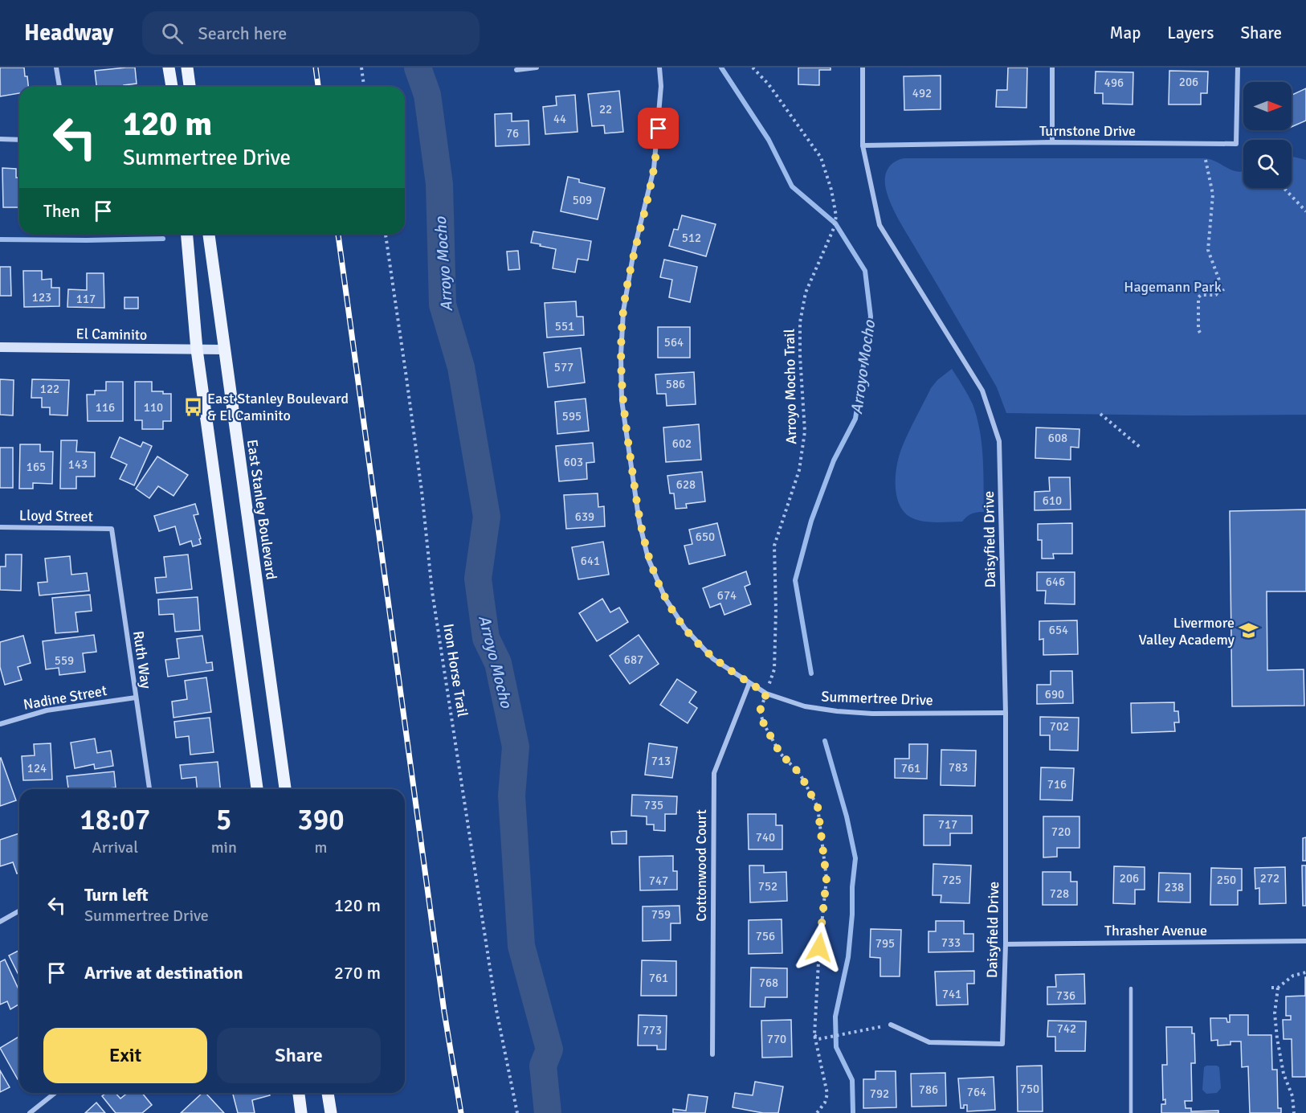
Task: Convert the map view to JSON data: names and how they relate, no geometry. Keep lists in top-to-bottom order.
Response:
{
  "streets": {
    "main road": ["East Stanley Boulevard"],
    "street": [
      "Turnstone Drive",
      "El Caminito",
      "Lloyd Street",
      "Daisyfield Drive",
      "Ruth Way",
      "Nadine Street",
      "Summertree Drive",
      "Cottonwood Court",
      "Thrasher Avenue"
    ],
    "path": ["Arroyo Mocho Trail", "Iron Horse Trail"]
  },
  "crossings": [
    ["Turnstone Drive", "Daisyfield Drive"],
    ["El Caminito", "East Stanley Boulevard"],
    ["Arroyo Mocho Trail", "Summertree Drive"],
    ["Lloyd Street", "Ruth Way"],
    ["Daisyfield Drive", "Summertree Drive"],
    ["Daisyfield Drive", "Thrasher Avenue"],
    ["Ruth Way", "Nadine Street"],
    ["Summertree Drive", "Cottonwood Court"]
  ],
  "water": ["Arroyo Mocho"],
  "parks": ["Hagemann Park"],
  "places": {
    "bus stop": ["East Stanley Boulevard & El Caminito"],
    "school or university": ["Livermore Valley Academy"]
  },
  "house_numbers": [
    "206",
    "496",
    "492",
    "22",
    "44",
    "76",
    "509",
    "512",
    "123",
    "117",
    "551",
    "564",
    "577",
    "586",
    "122",
    "116",
    "110",
    "595",
    "608",
    "602",
    "603",
    "143",
    "165",
    "628",
    "610",
    "639",
    "650",
    "641",
    "646",
    "674",
    "654",
    "687",
    "559",
    "690",
    "702",
    "713",
    "783",
    "124",
    "761",
    "716",
    "735",
    "717",
    "720",
    "740",
    "206",
    "272",
    "725",
    "250",
    "747",
    "752",
    "238",
    "728",
    "759",
    "756",
    "733",
    "795",
    "761",
    "768",
    "741",
    "736",
    "742",
    "773",
    "770",
    "750",
    "786",
    "764",
    "792"
  ],
  "north": "right",
  "page": {
    "header": "Headway",
    "search": "Search here",
    "nav": ["Map", "Layers", "Share"],
    "turn": ["120 m", "Summertree Drive"],
    "then": "Then",
    "eta": [
      "18:07",
      "Arrival",
      "5",
      "min",
      "390",
      "m"
    ],
    "list": [
      {
        "name": "Turn left",
        "note": "Summertree Drive",
        "value": "120 m"
      },
      {
        "name": "Arrive at destination",
        "value": "270 m"
      }
    ],
    "buttons": ["Exit", "Share"]
  }
}
